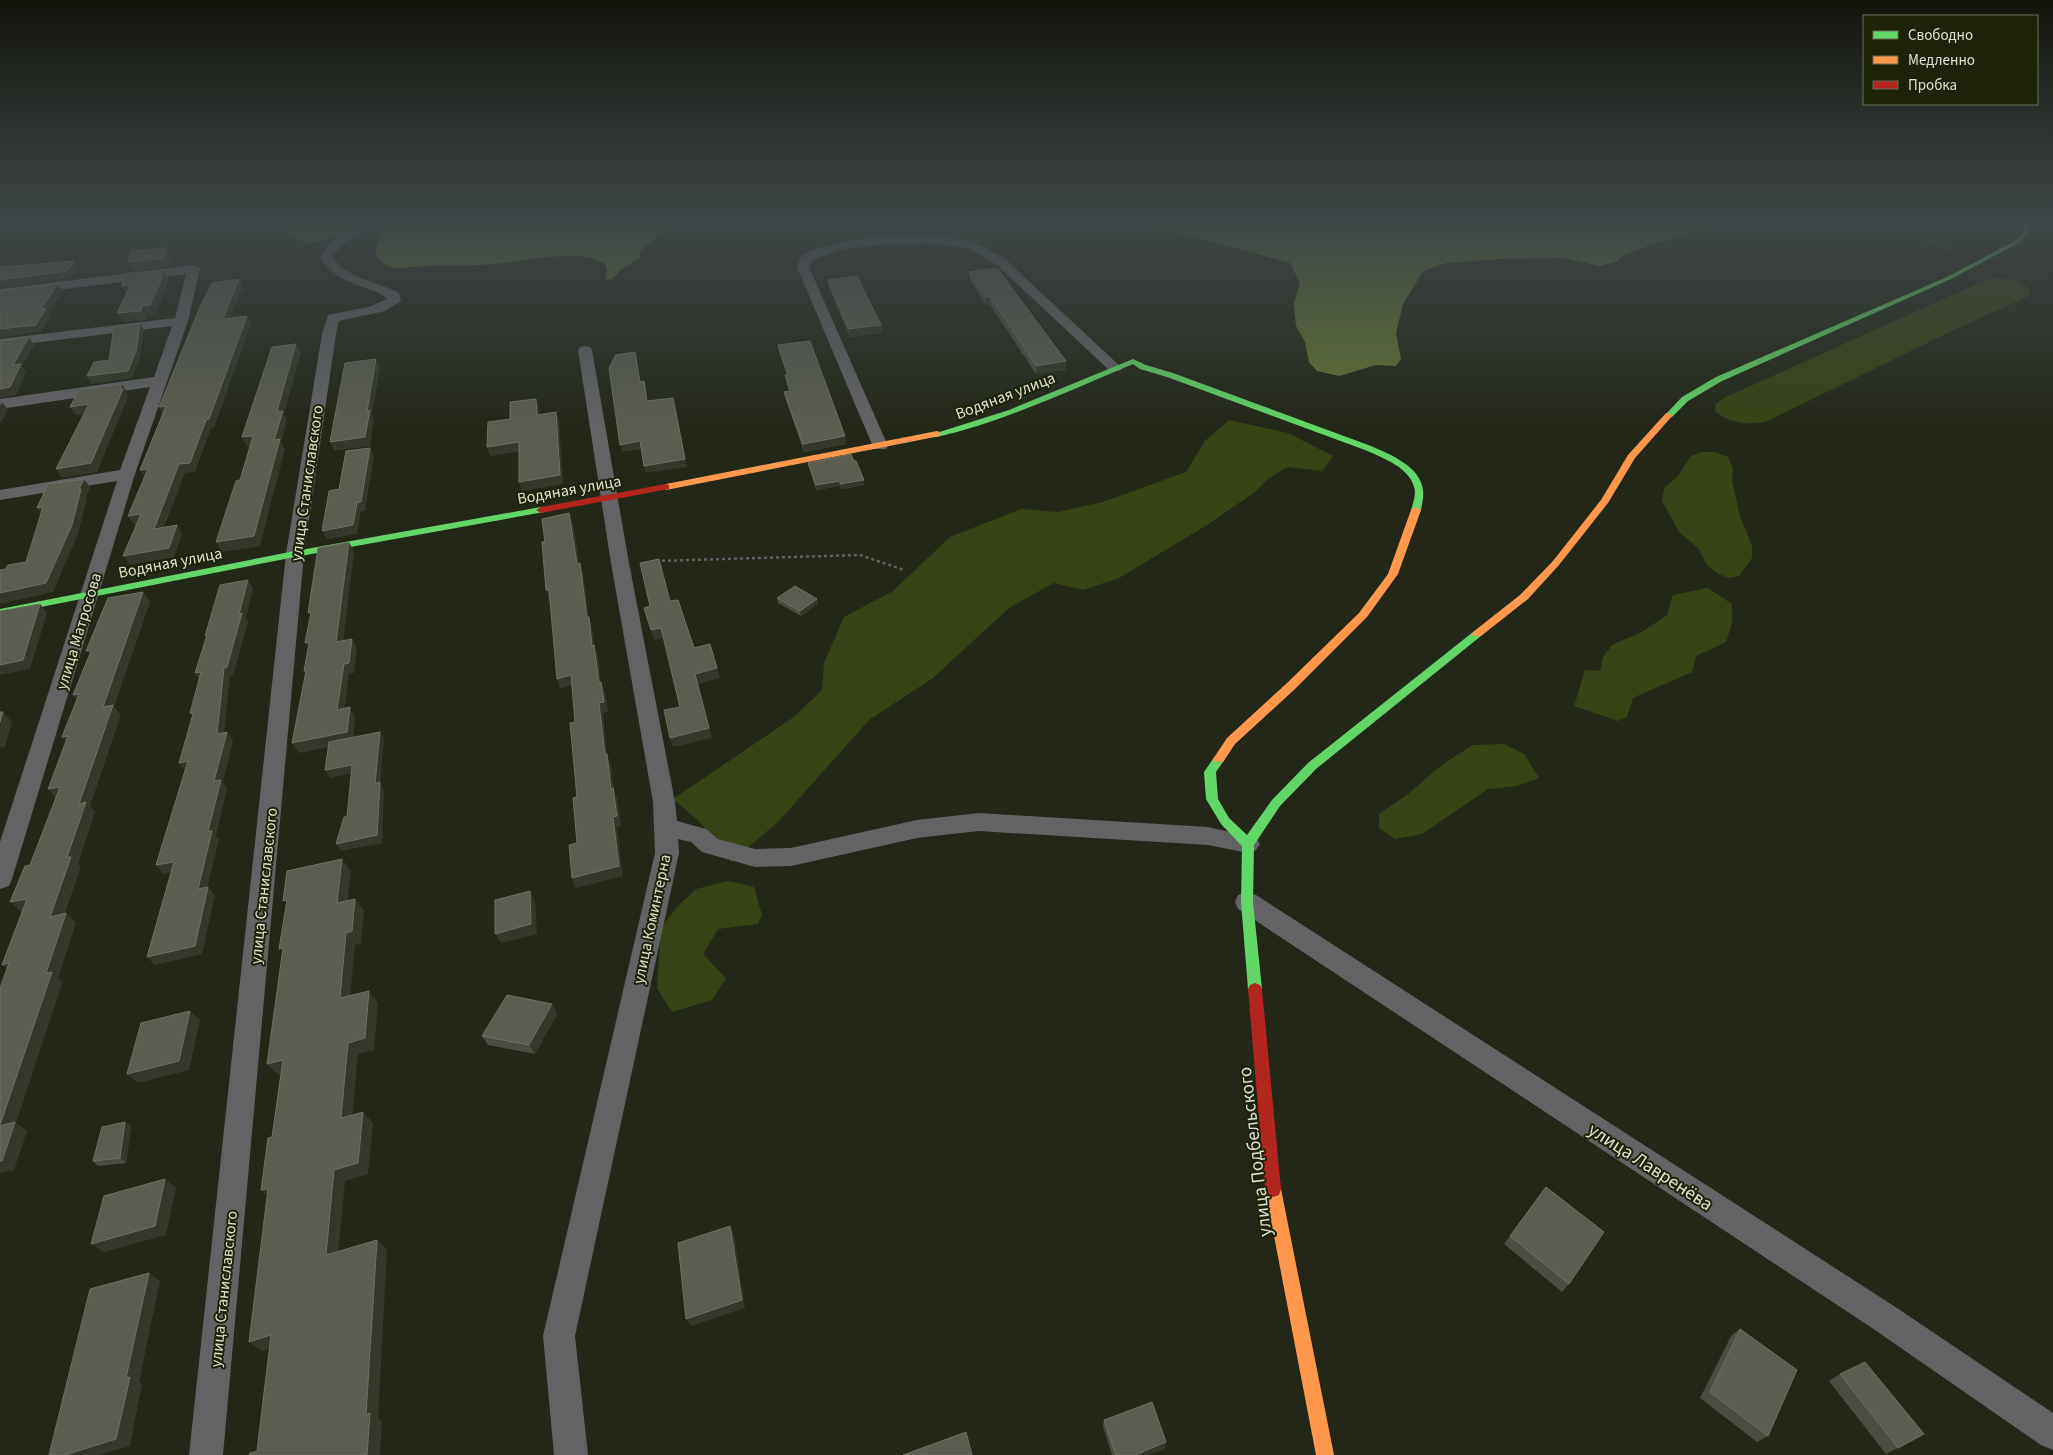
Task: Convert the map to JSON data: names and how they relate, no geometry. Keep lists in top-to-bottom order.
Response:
{
  "streets": {
    "street": [
      "Водяная улица",
      "улица Станиславского",
      "улица Матросова",
      "улица Коминтерна",
      "улица Подбельского",
      "улица Лавренёва"
    ]
  },
  "crossings": [
    ["Водяная улица", "улица Станиславского"],
    ["Водяная улица", "улица Матросова"],
    ["Водяная улица", "улица Коминтерна"],
    ["Водяная улица", "улица Подбельского"],
    ["улица Подбельского", "улица Лавренёва"]
  ],
  "legend": ["Свободно", "Медленно", "Пробка"]
}
